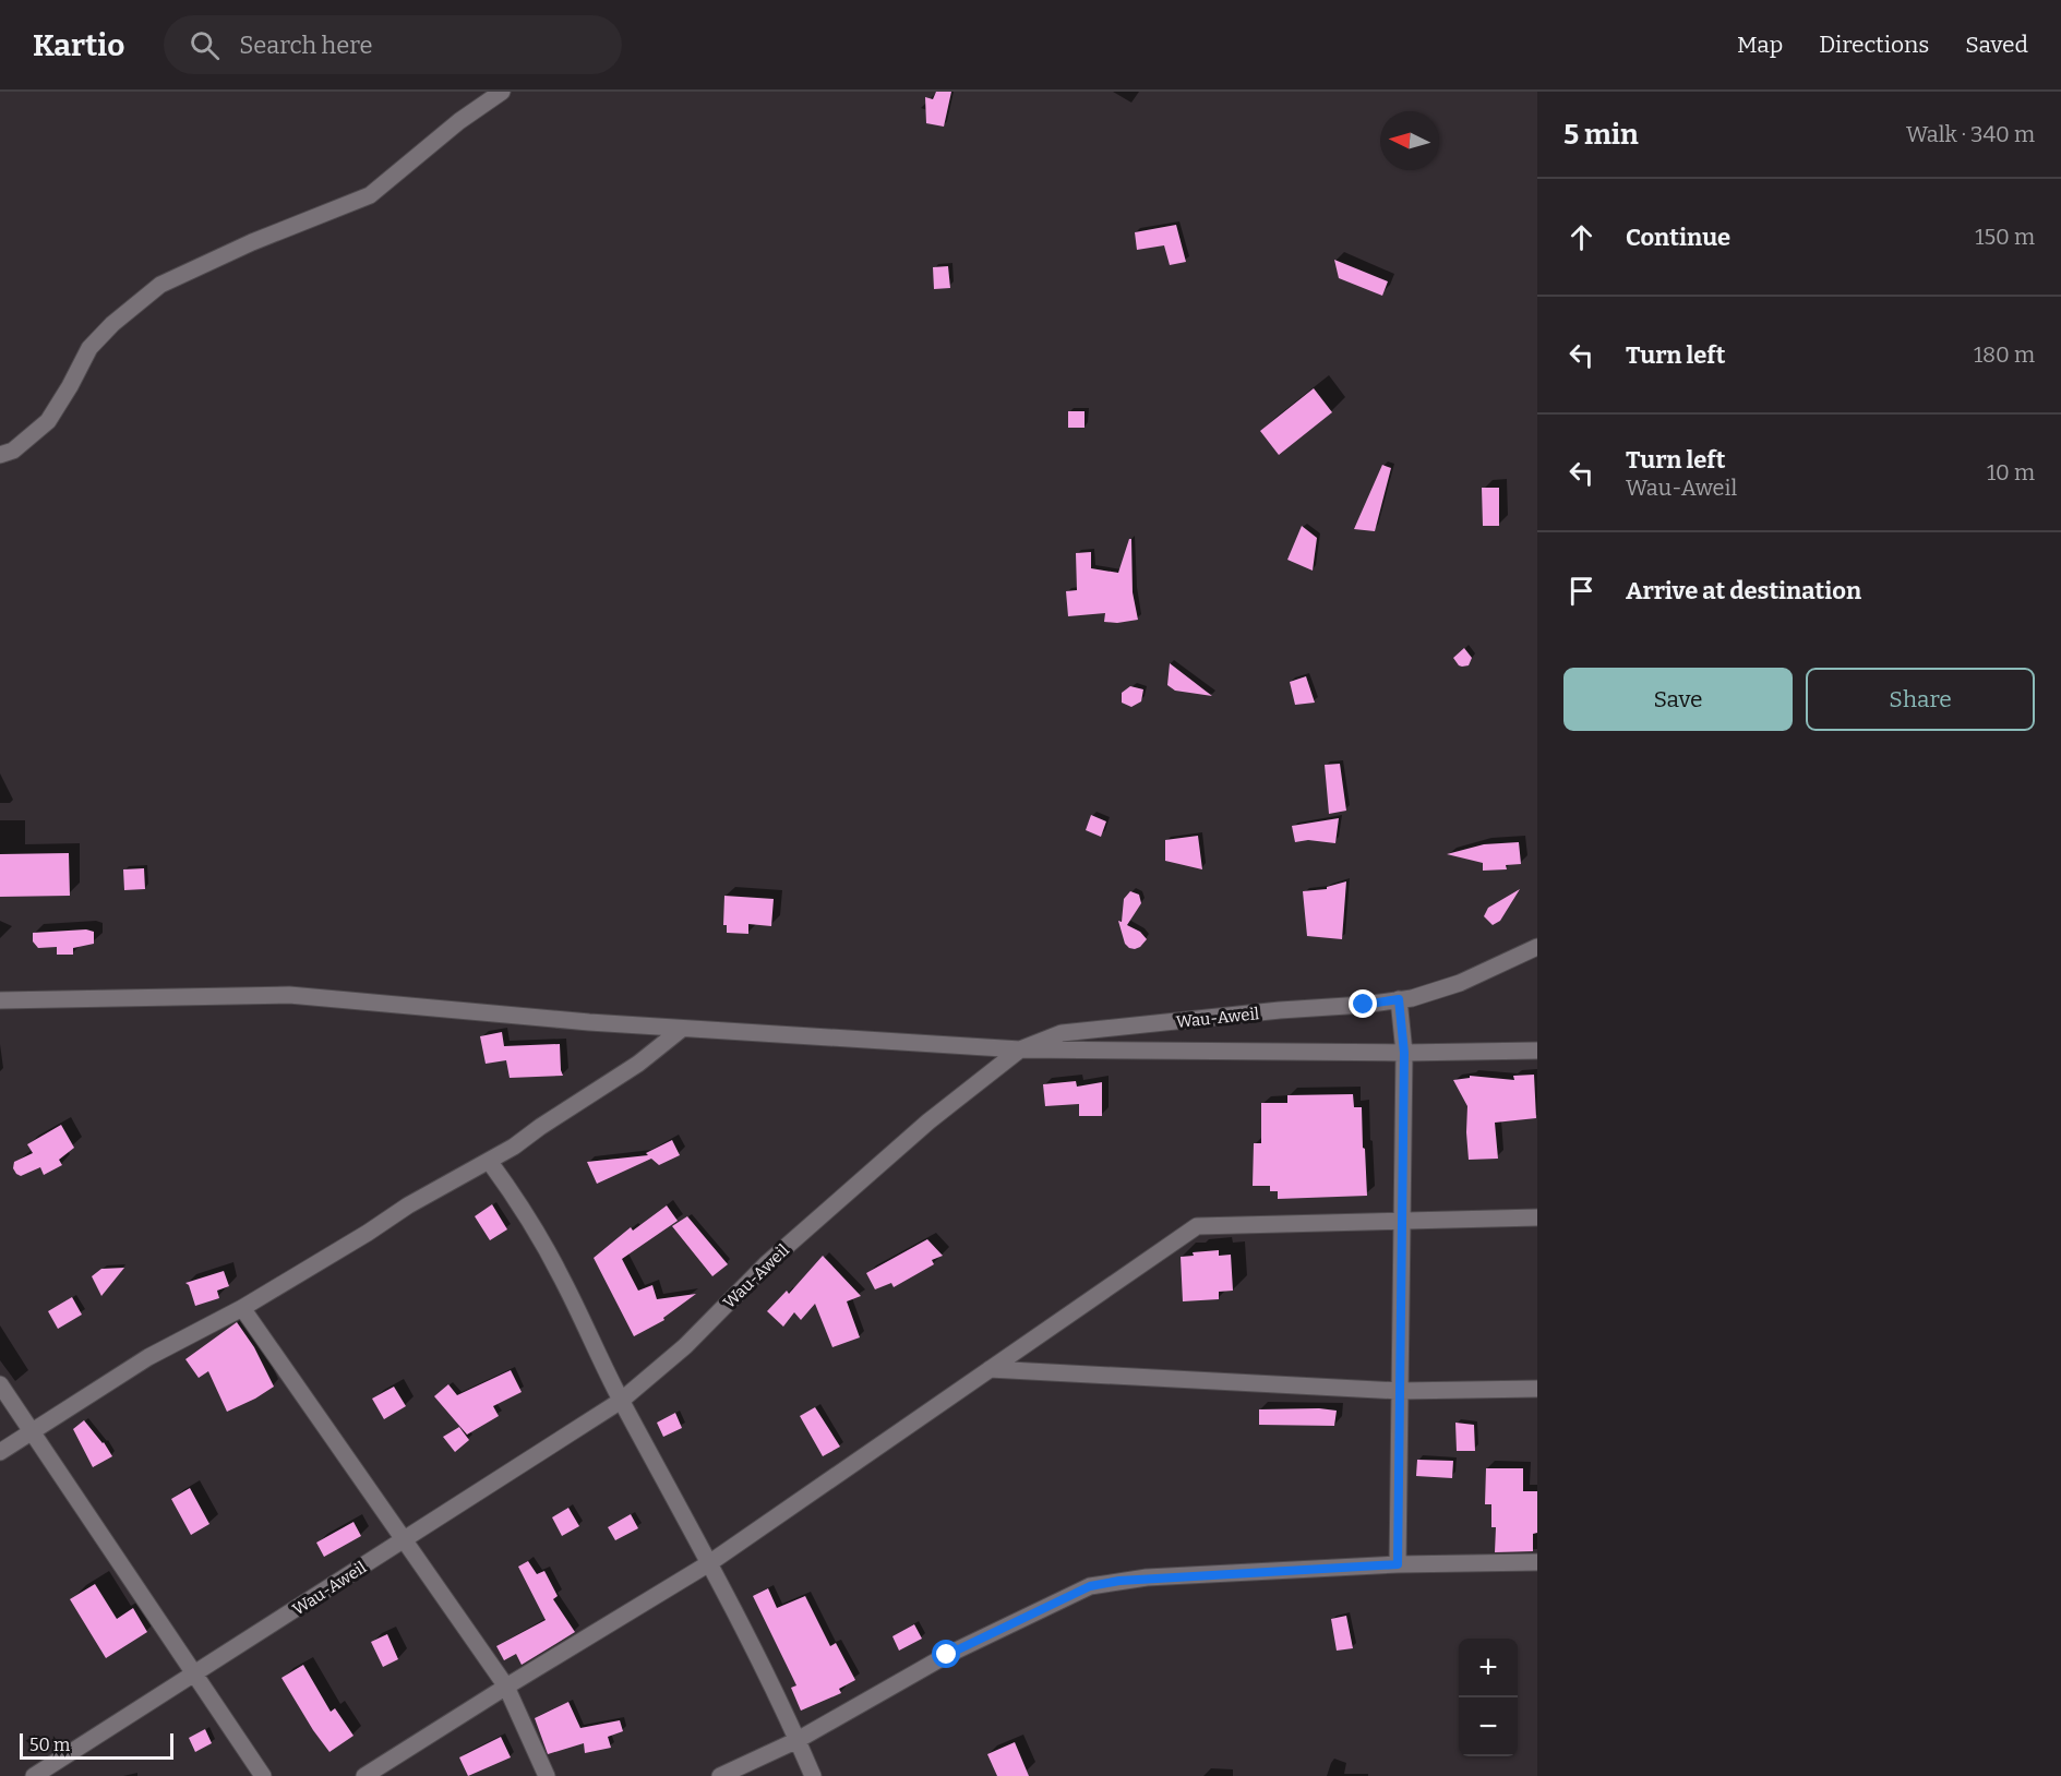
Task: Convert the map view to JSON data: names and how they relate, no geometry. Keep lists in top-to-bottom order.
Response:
{
  "streets": {
    "street": ["Wau-Aweil"]
  },
  "scale_bar": "50 m",
  "north": "left",
  "page": {
    "header": "Kartio",
    "search": "Search here",
    "nav": ["Map", "Directions", "Saved"],
    "heading": ["5 min", "Walk · 340 m"],
    "list": [
      ["Continue", "150 m"],
      ["Turn left", "180 m"],
      ["Turn left", "Wau-Aweil", "10 m"],
      "Arrive at destination"
    ],
    "buttons": ["Save", "Share"],
    "map_buttons": ["+", "−"],
    "scale": "50 m"
  }
}
